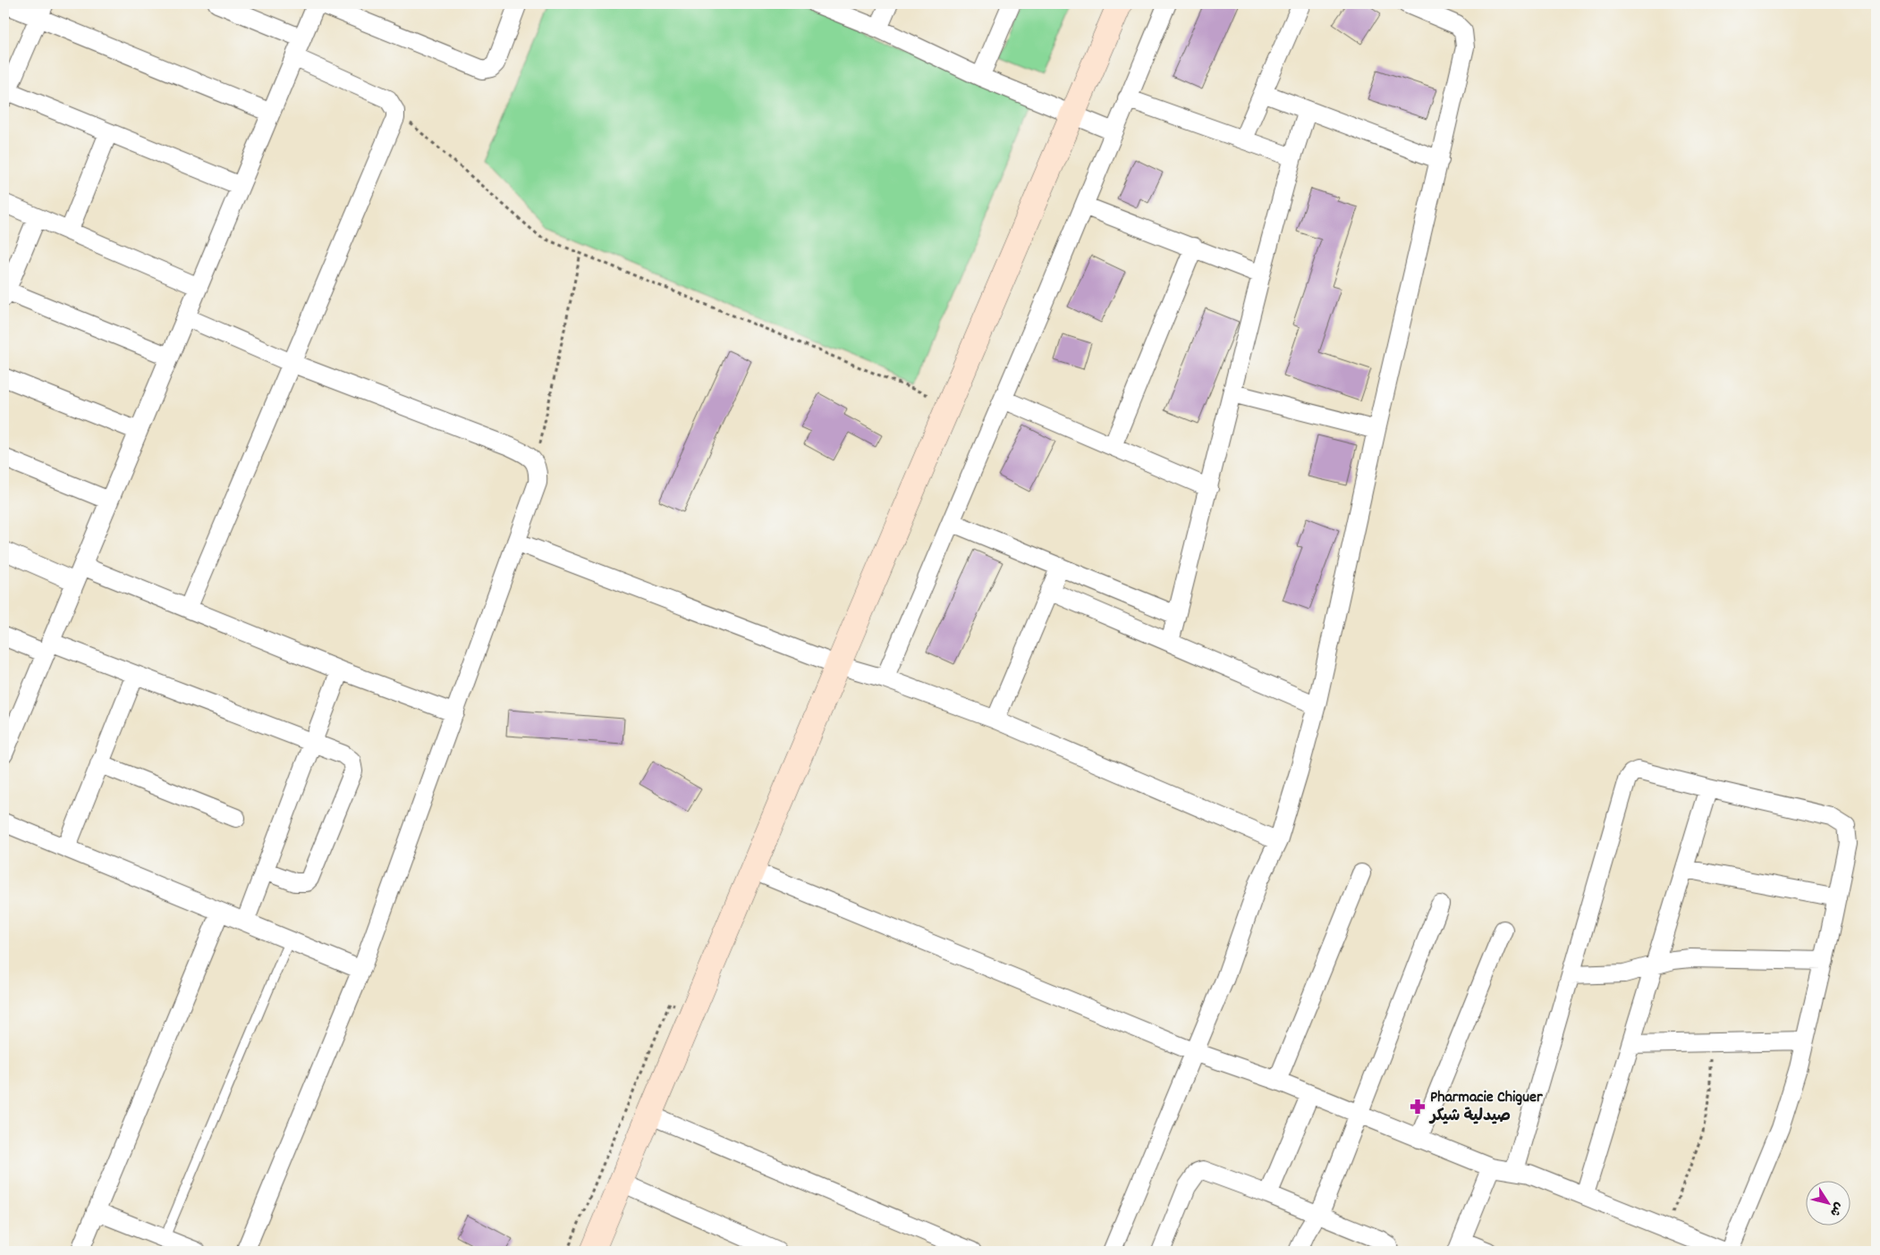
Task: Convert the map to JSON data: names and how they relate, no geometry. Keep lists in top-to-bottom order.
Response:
{
  "places": {
    "pharmacy": ["Pharmacie Chiguer صيدلية شيكر"]
  },
  "north": "bottom right"
}
